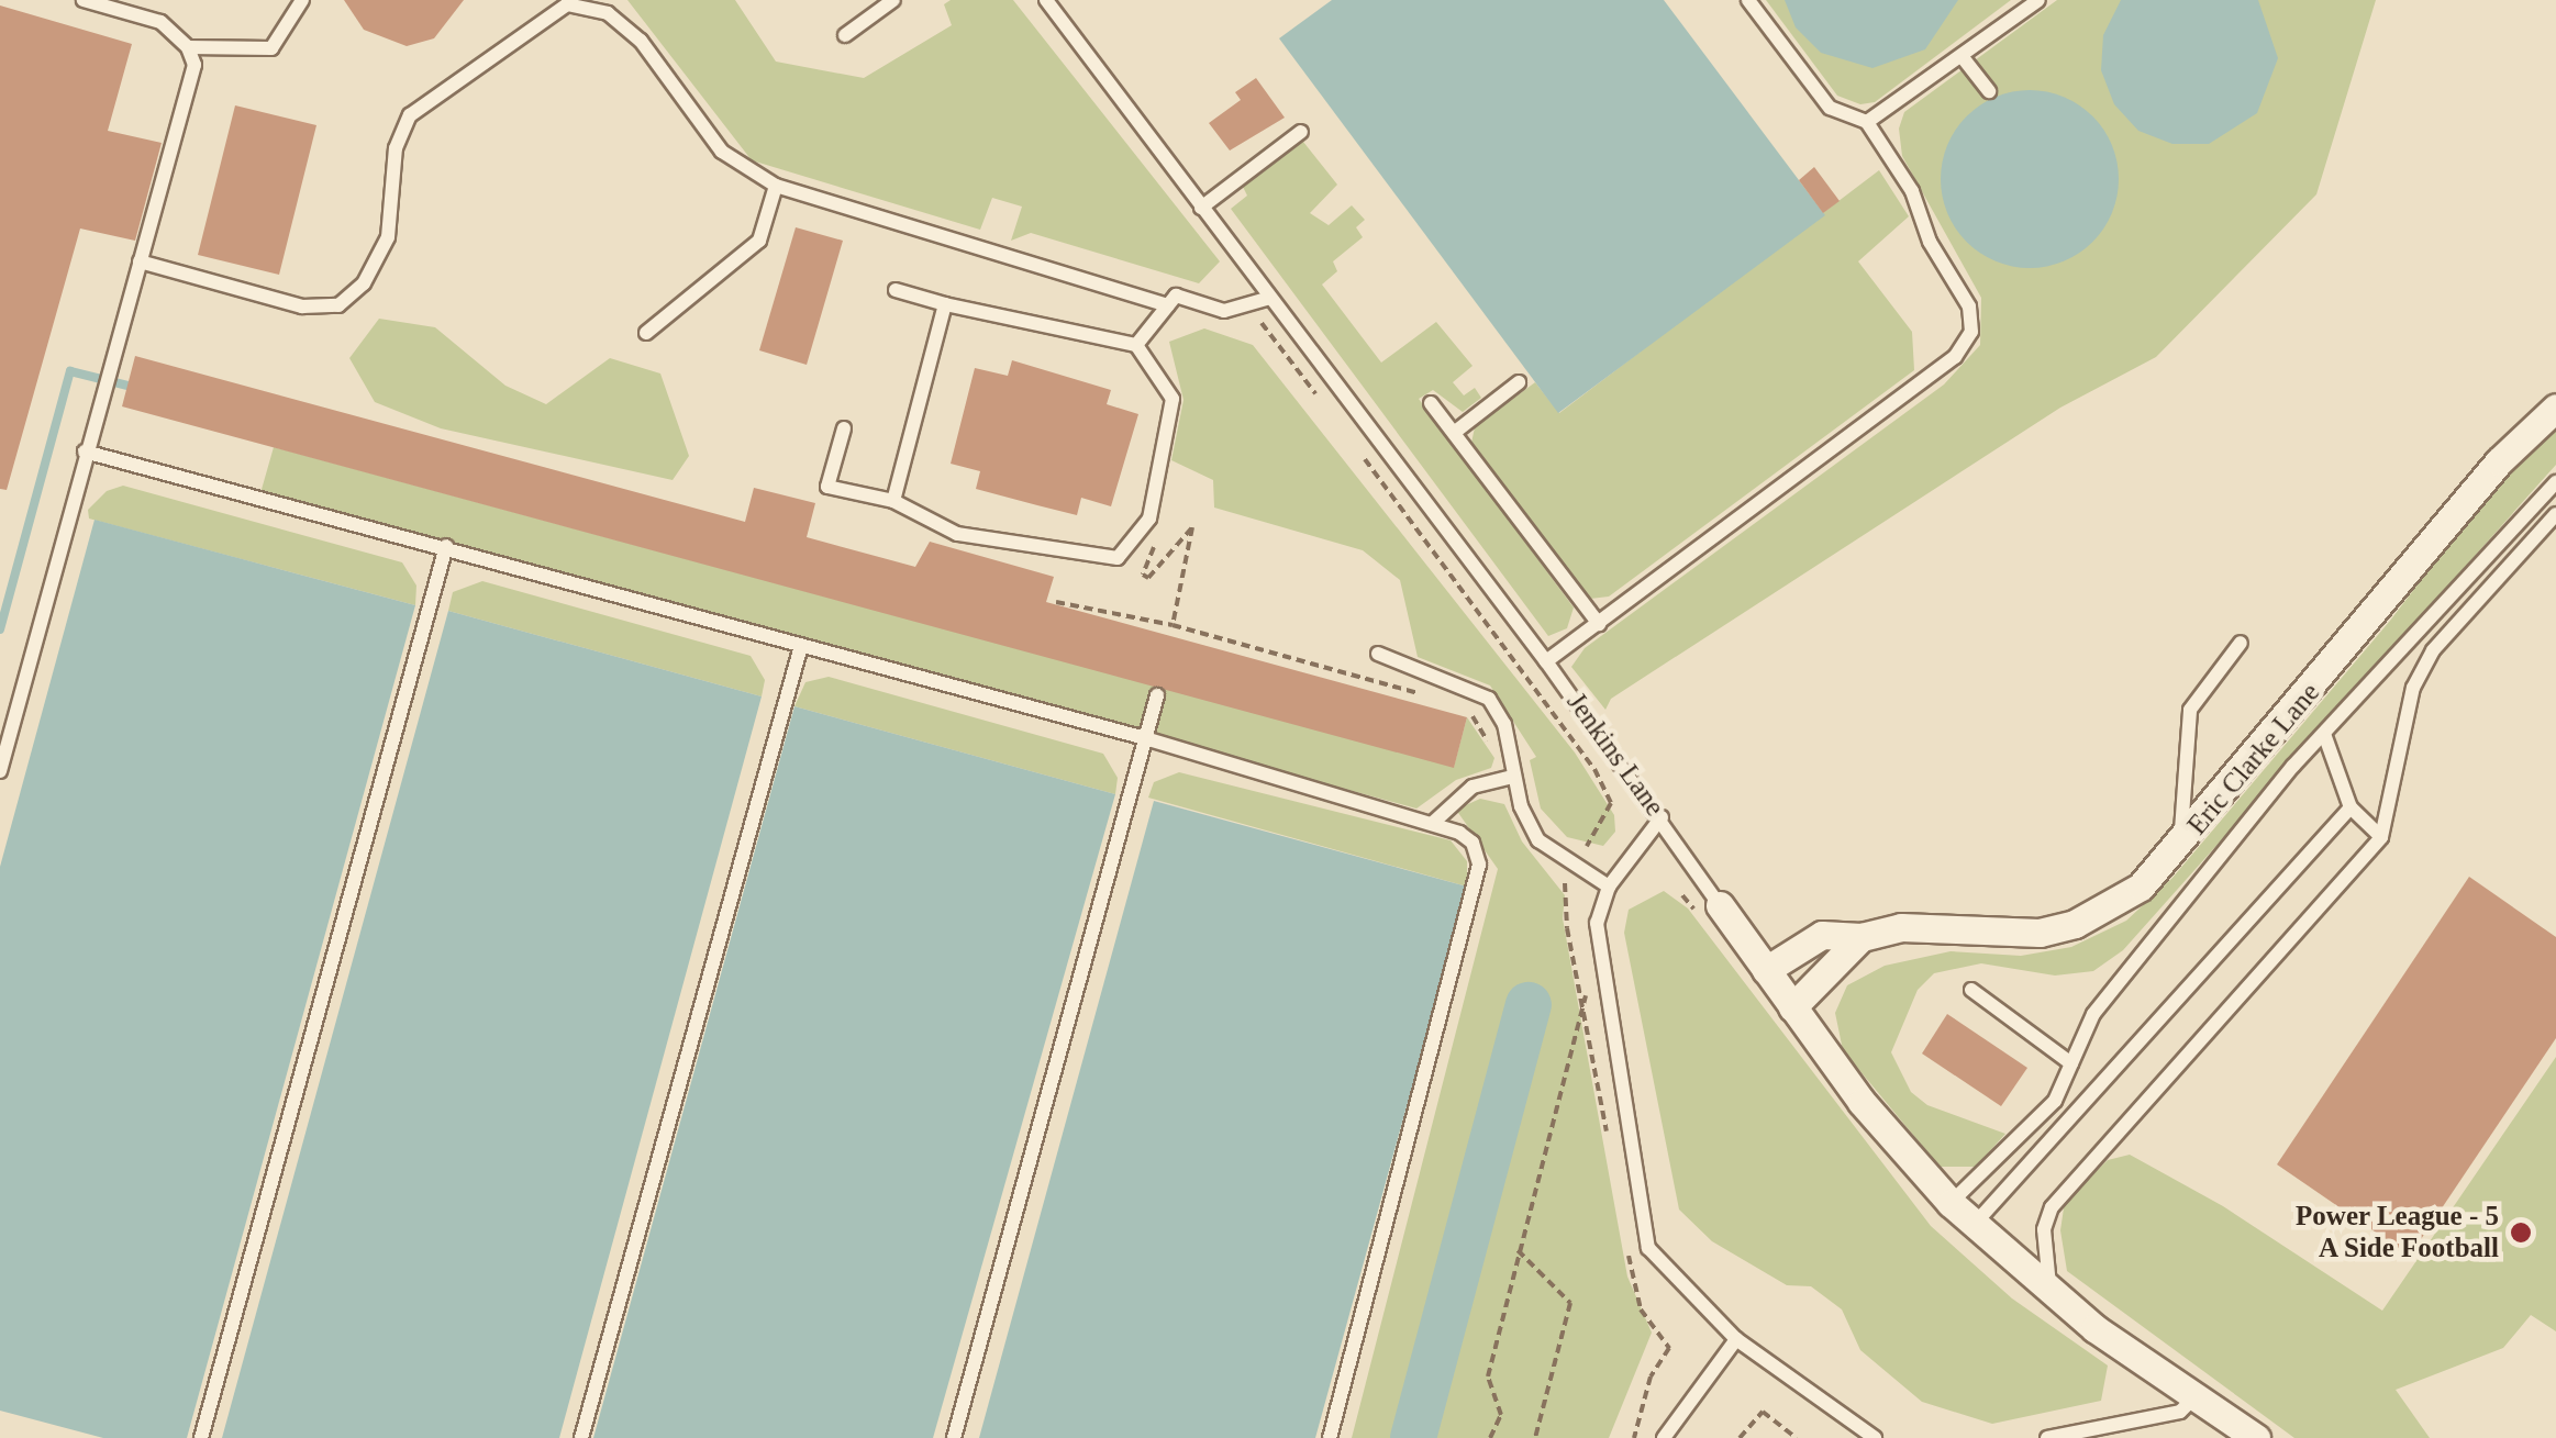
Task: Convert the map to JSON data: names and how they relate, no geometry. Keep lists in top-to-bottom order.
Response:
{
  "streets": {
    "street": ["Jenkins Lane", "Eric Clarke Lane"]
  },
  "crossings": [
    ["Jenkins Lane", "Eric Clarke Lane"]
  ],
  "places": ["Power League - 5 A Side Football"]
}
